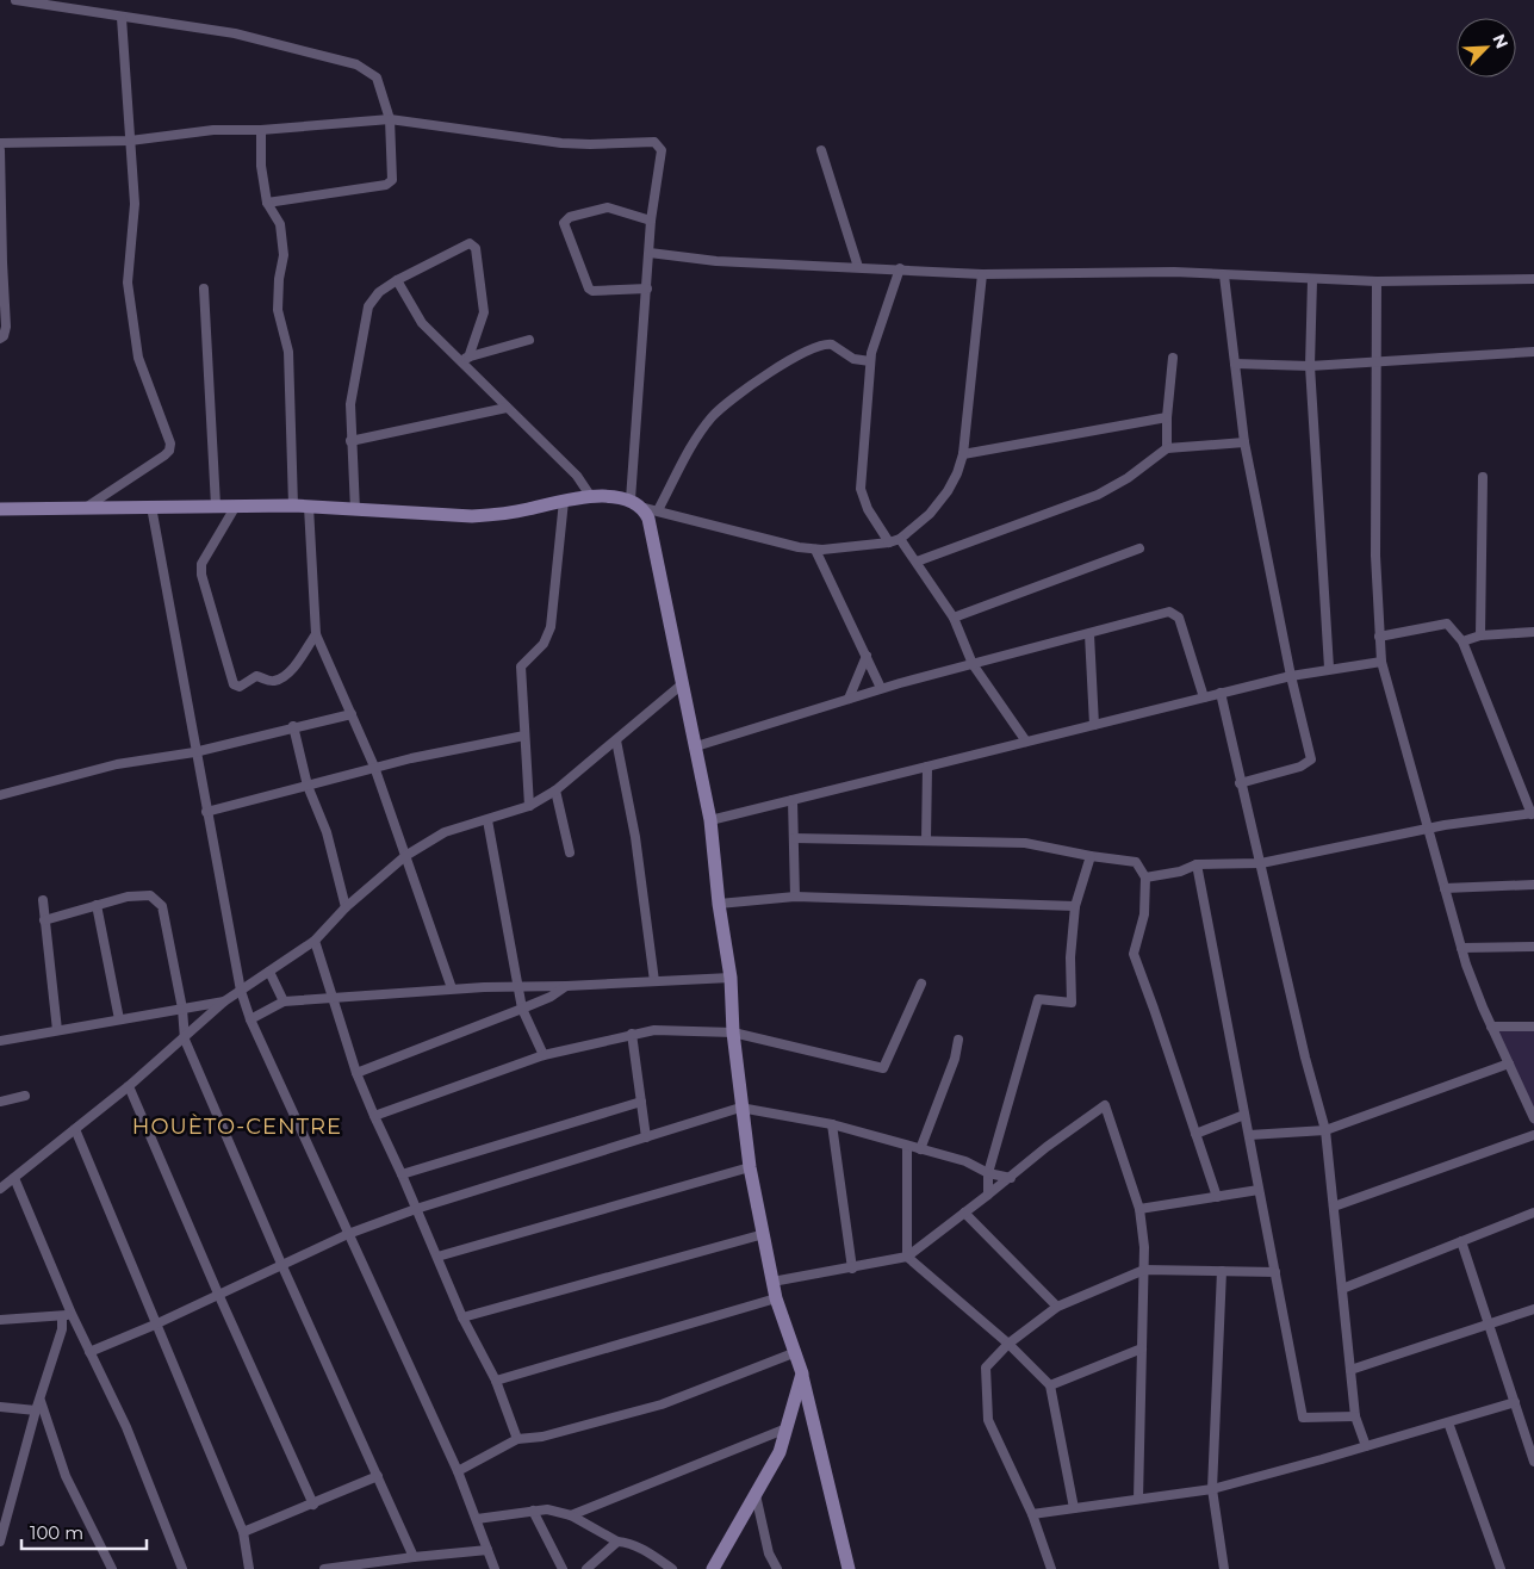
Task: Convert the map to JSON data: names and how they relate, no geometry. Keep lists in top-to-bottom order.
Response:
{
  "districts": ["HOUÈTO-CENTRE"],
  "scale_bar": "100 m",
  "north": "top right"
}
